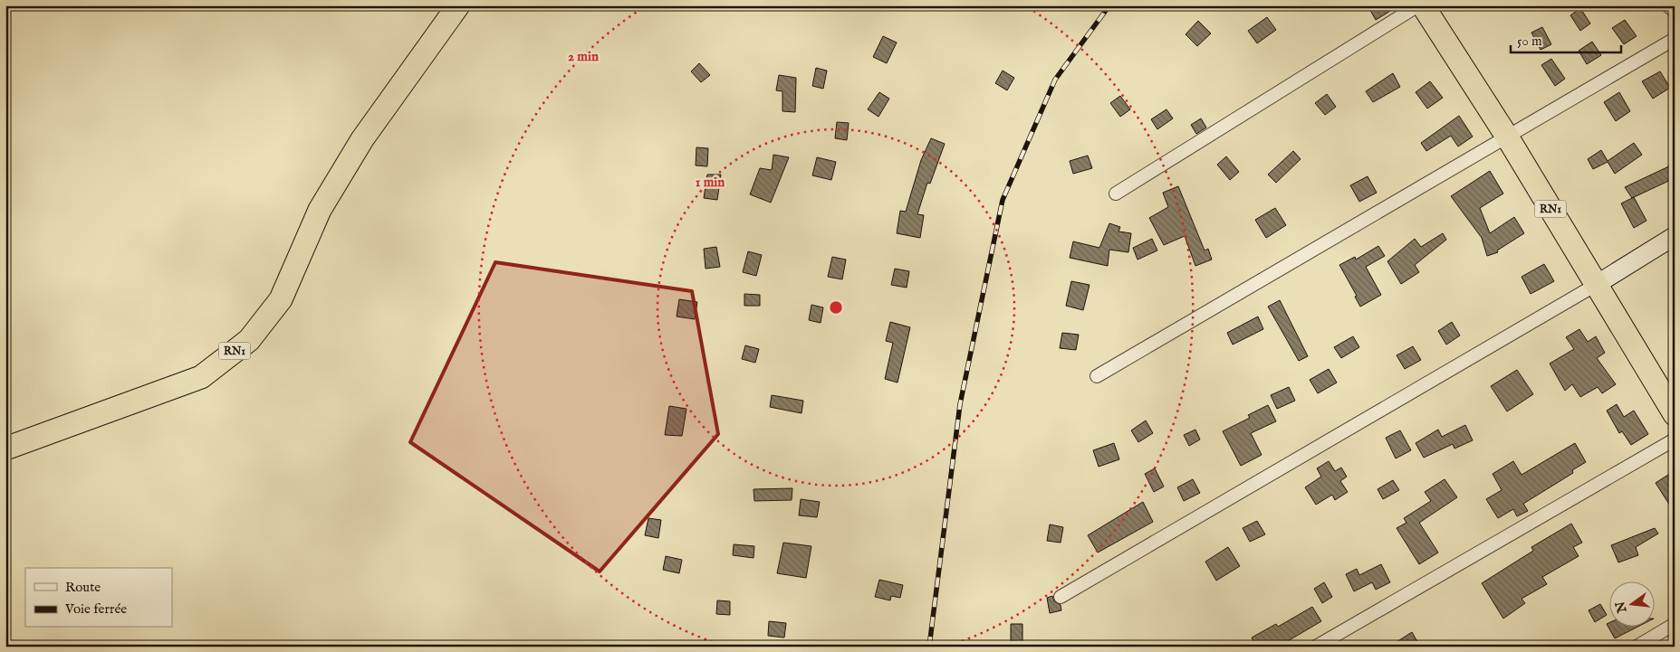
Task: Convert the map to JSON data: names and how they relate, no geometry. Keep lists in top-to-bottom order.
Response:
{
  "streets": {
    "highway": ["RN1"]
  },
  "legend": ["Route", "Voie ferrée"],
  "scale_bar": "50 m",
  "north": "left",
  "rings": ["2 min", "1 min"]
}
